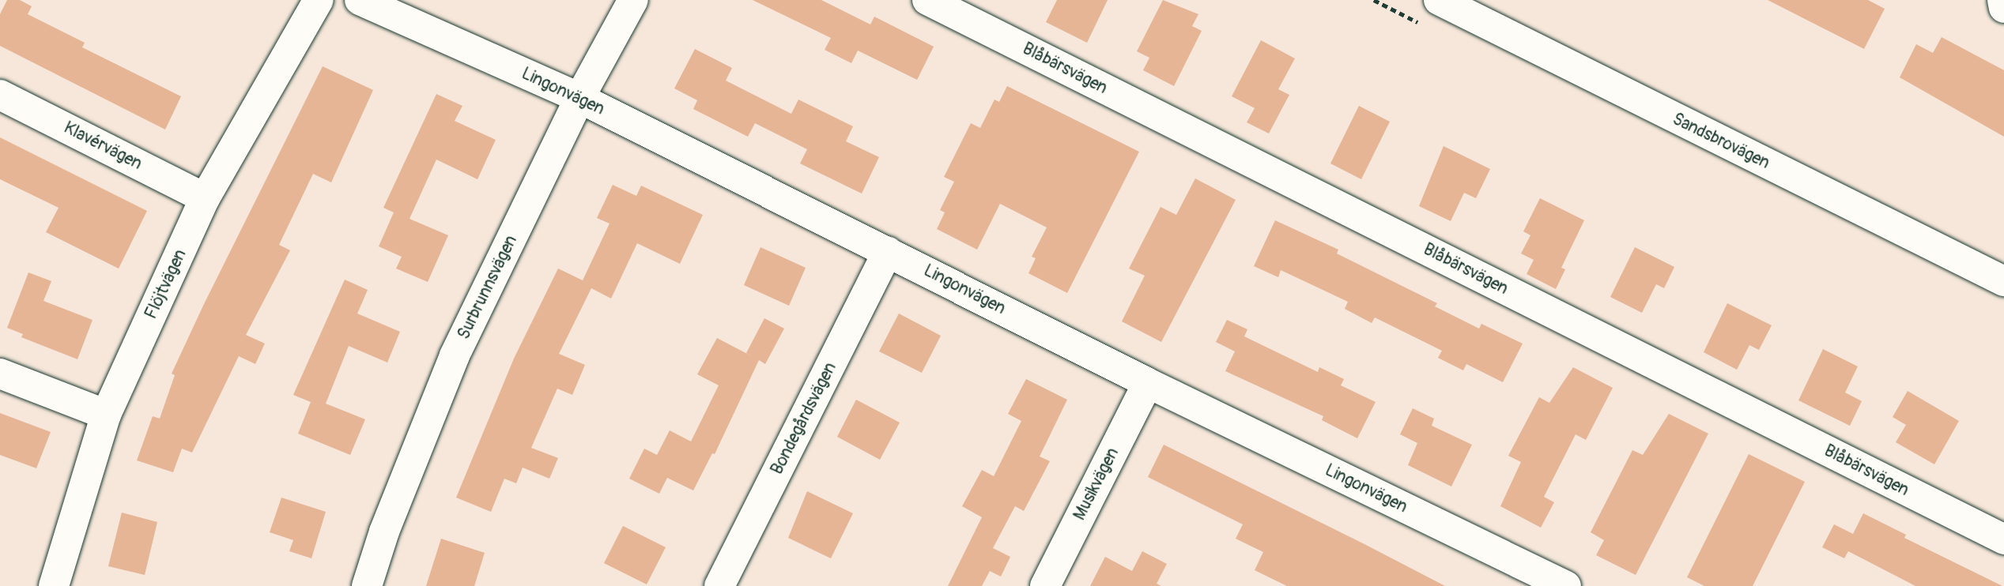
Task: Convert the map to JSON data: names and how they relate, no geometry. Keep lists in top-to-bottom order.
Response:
{
  "streets": {
    "street": [
      "Blåbärsvägen",
      "Lingonvägen",
      "Sandsbrovägen",
      "Klavérvägen",
      "Flöjtvägen",
      "Surbrunnsvägen",
      "Bondegårdsvägen",
      "Musikvägen"
    ]
  },
  "crossings": [
    ["Lingonvägen", "Surbrunnsvägen"],
    ["Lingonvägen", "Bondegårdsvägen"],
    ["Lingonvägen", "Musikvägen"],
    ["Klavérvägen", "Flöjtvägen"]
  ]
}
